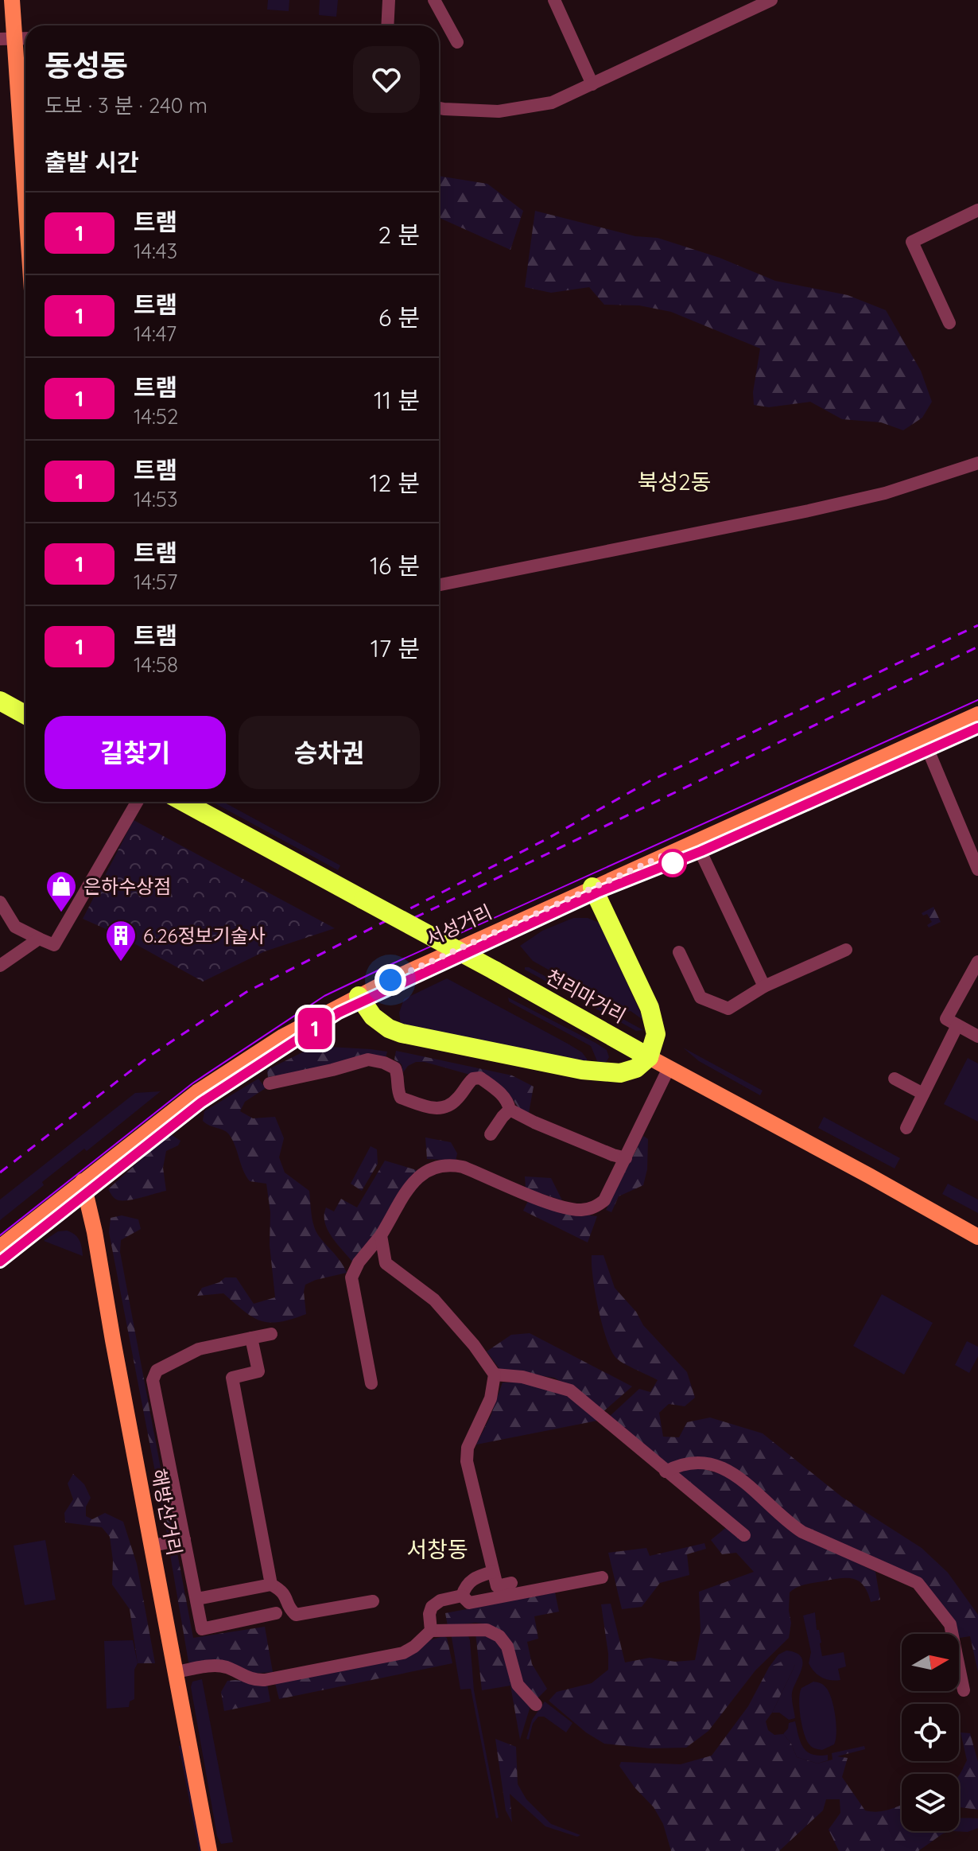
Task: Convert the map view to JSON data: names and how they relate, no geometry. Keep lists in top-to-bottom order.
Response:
{
  "streets": {
    "highway": ["천리마거리"],
    "main road": ["서성거리", "해방산거리"]
  },
  "crossings": [
    ["서성거리", "해방산거리"]
  ],
  "districts": ["북성2동", "서창동"],
  "places": {
    "shop": ["은하수상점"],
    "building": ["6.26정보기술사"]
  },
  "lines": ["tram line 1"],
  "north": "right",
  "page": {
    "on_map": "1",
    "heading": [
      ["동성동", "도보 · 3 분 · 240 m"],
      "출발 시간"
    ],
    "list": [
      {
        "mark": "1",
        "name": "트램",
        "note": "14:43",
        "value": "2 분"
      },
      {
        "mark": "1",
        "name": "트램",
        "note": "14:47",
        "value": "6 분"
      },
      {
        "mark": "1",
        "name": "트램",
        "note": "14:52",
        "value": "11 분"
      },
      {
        "mark": "1",
        "name": "트램",
        "note": "14:53",
        "value": "12 분"
      },
      {
        "mark": "1",
        "name": "트램",
        "note": "14:57",
        "value": "16 분"
      },
      {
        "mark": "1",
        "name": "트램",
        "note": "14:58",
        "value": "17 분"
      }
    ],
    "buttons": ["길찾기", "승차권"]
  }
}
